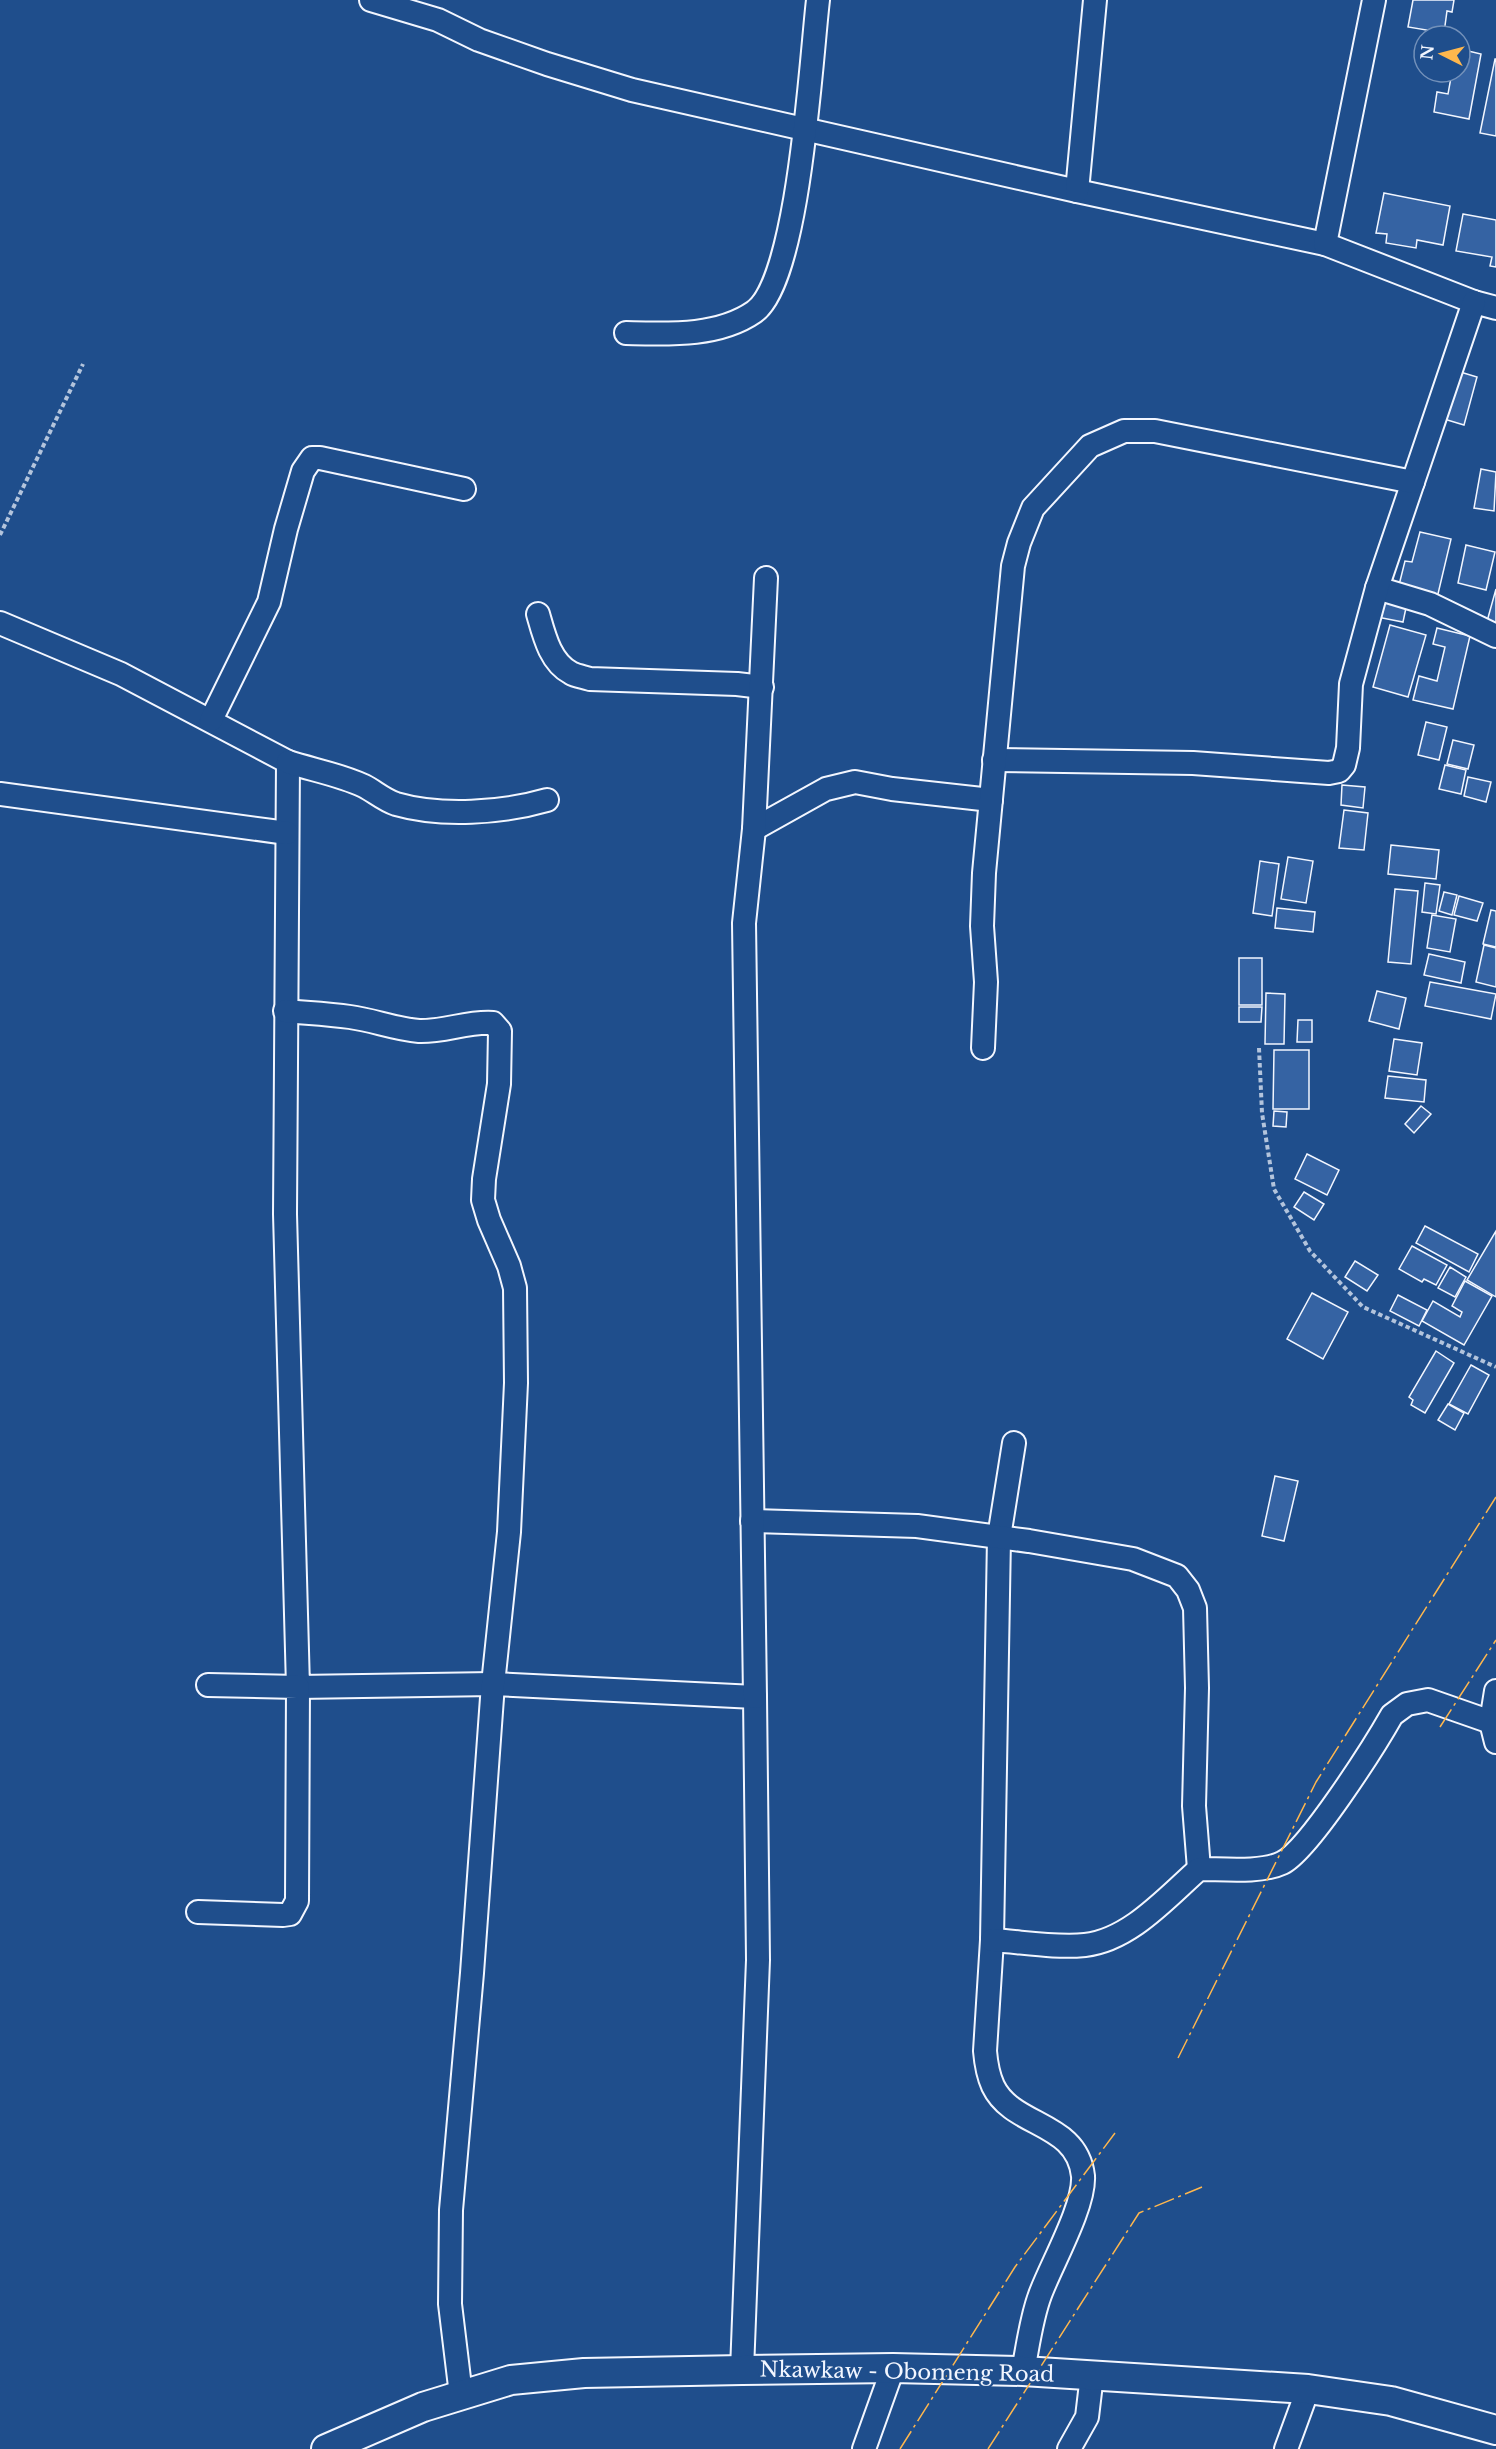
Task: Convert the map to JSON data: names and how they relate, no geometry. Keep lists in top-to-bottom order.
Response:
{
  "streets": {
    "main road": ["Nkawkaw - Obomeng Road"]
  },
  "north": "left"
}
